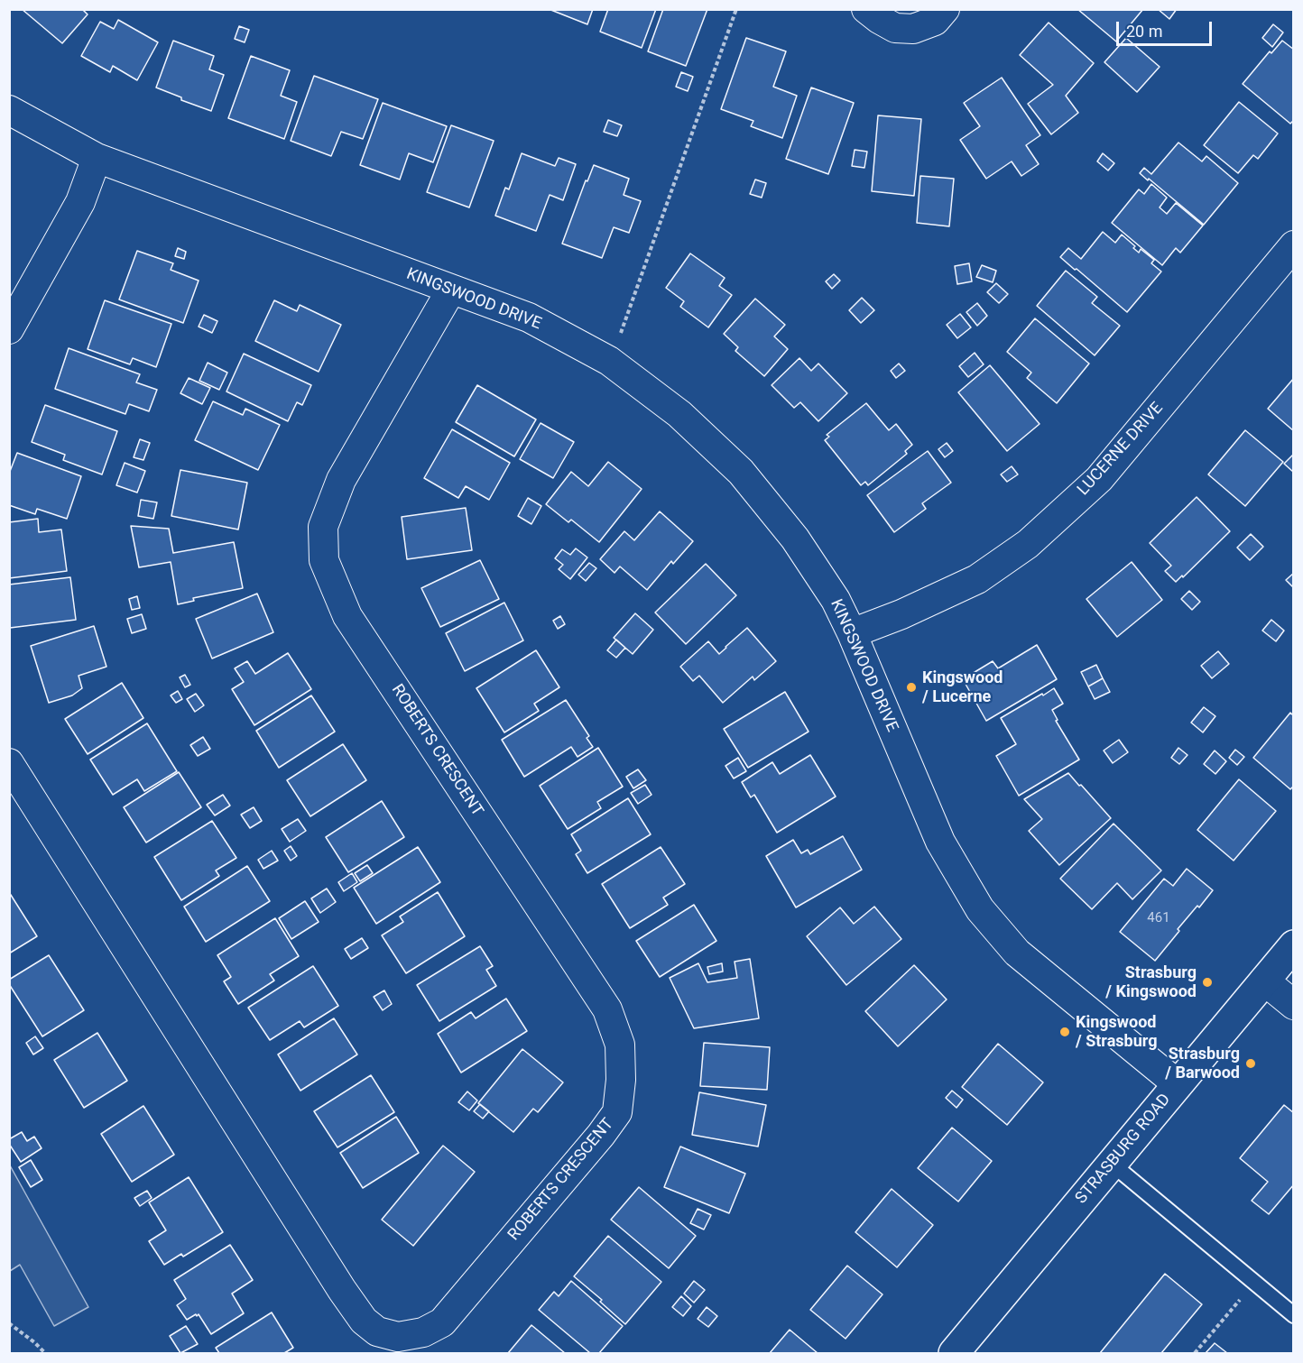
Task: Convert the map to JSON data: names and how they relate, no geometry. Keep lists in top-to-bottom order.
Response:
{
  "streets": {
    "street": [
      "KINGSWOOD DRIVE",
      "LUCERNE DRIVE",
      "ROBERTS CRESCENT",
      "STRASBURG ROAD"
    ]
  },
  "crossings": [
    ["KINGSWOOD DRIVE", "LUCERNE DRIVE"],
    ["KINGSWOOD DRIVE", "ROBERTS CRESCENT"],
    ["KINGSWOOD DRIVE", "STRASBURG ROAD"]
  ],
  "places": [
    "Kingswood / Lucerne",
    "Strasburg / Kingswood",
    "Kingswood / Strasburg",
    "Strasburg / Barwood"
  ],
  "house_numbers": ["461"],
  "scale_bar": "20 m"
}
